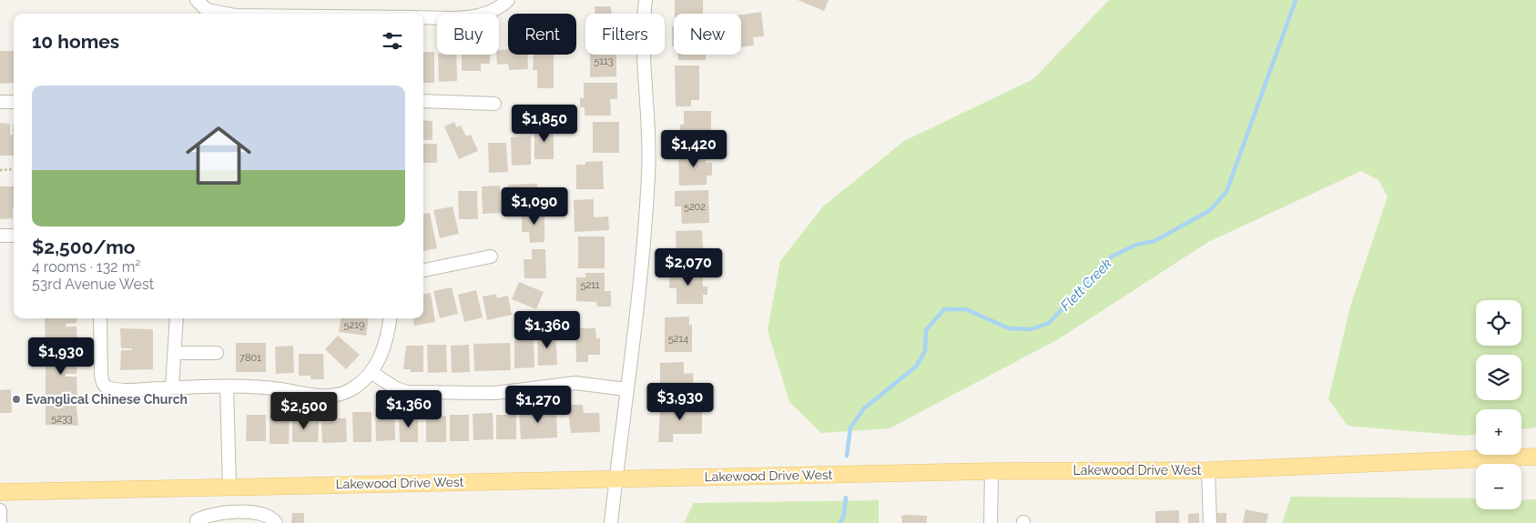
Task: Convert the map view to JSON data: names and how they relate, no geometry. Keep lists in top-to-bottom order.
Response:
{
  "streets": {
    "main road": ["Lakewood Drive West"]
  },
  "water": ["Flett Creek"],
  "places": ["Evanglical Chinese Church"],
  "house_numbers": [
    "5113",
    "5202",
    "5211",
    "5219",
    "5214",
    "7801",
    "5233"
  ],
  "page": {
    "chip": [
      "Buy",
      "Rent",
      "Filters",
      "New"
    ],
    "heading": "10 homes",
    "list": [
      {
        "name": "$2,500/mo",
        "note": "4 rooms · 132 m² · 53rd Avenue West"
      }
    ],
    "price": [
      "$1,850",
      "$1,420",
      "$1,090",
      "$2,070",
      "$1,360",
      "$1,930",
      "$3,930",
      "$1,270",
      "$1,360",
      "$2,500"
    ],
    "map_buttons": ["+", "−"]
  }
}
